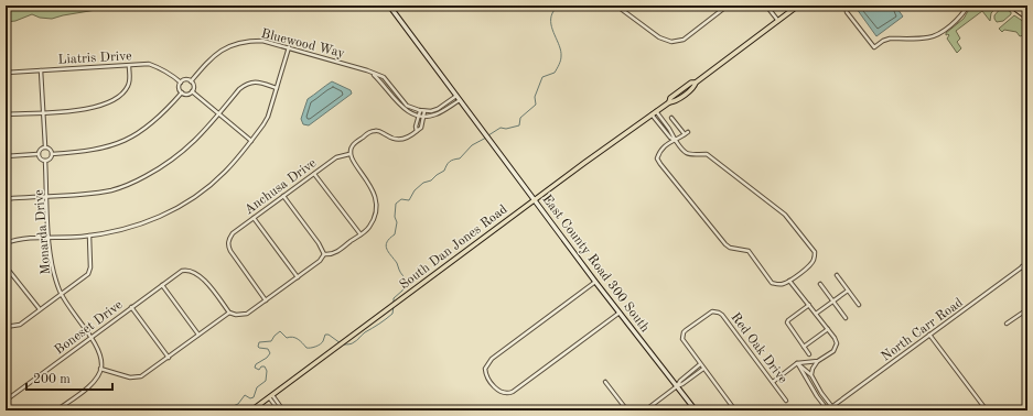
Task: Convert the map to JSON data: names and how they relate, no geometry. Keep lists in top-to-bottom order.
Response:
{
  "streets": {
    "main road": ["South Dan Jones Road"],
    "street": [
      "Bluewood Way",
      "Liatris Drive",
      "Anchusa Drive",
      "Monarda Drive",
      "East County Road 300 South",
      "Boneset Drive",
      "North Carr Road",
      "Red Oak Drive"
    ]
  },
  "crossings": [
    ["Bluewood Way", "Liatris Drive"],
    ["Monarda Drive", "Boneset Drive"],
    ["South Dan Jones Road", "East County Road 300 South"]
  ],
  "scale_bar": "200 m"
}
